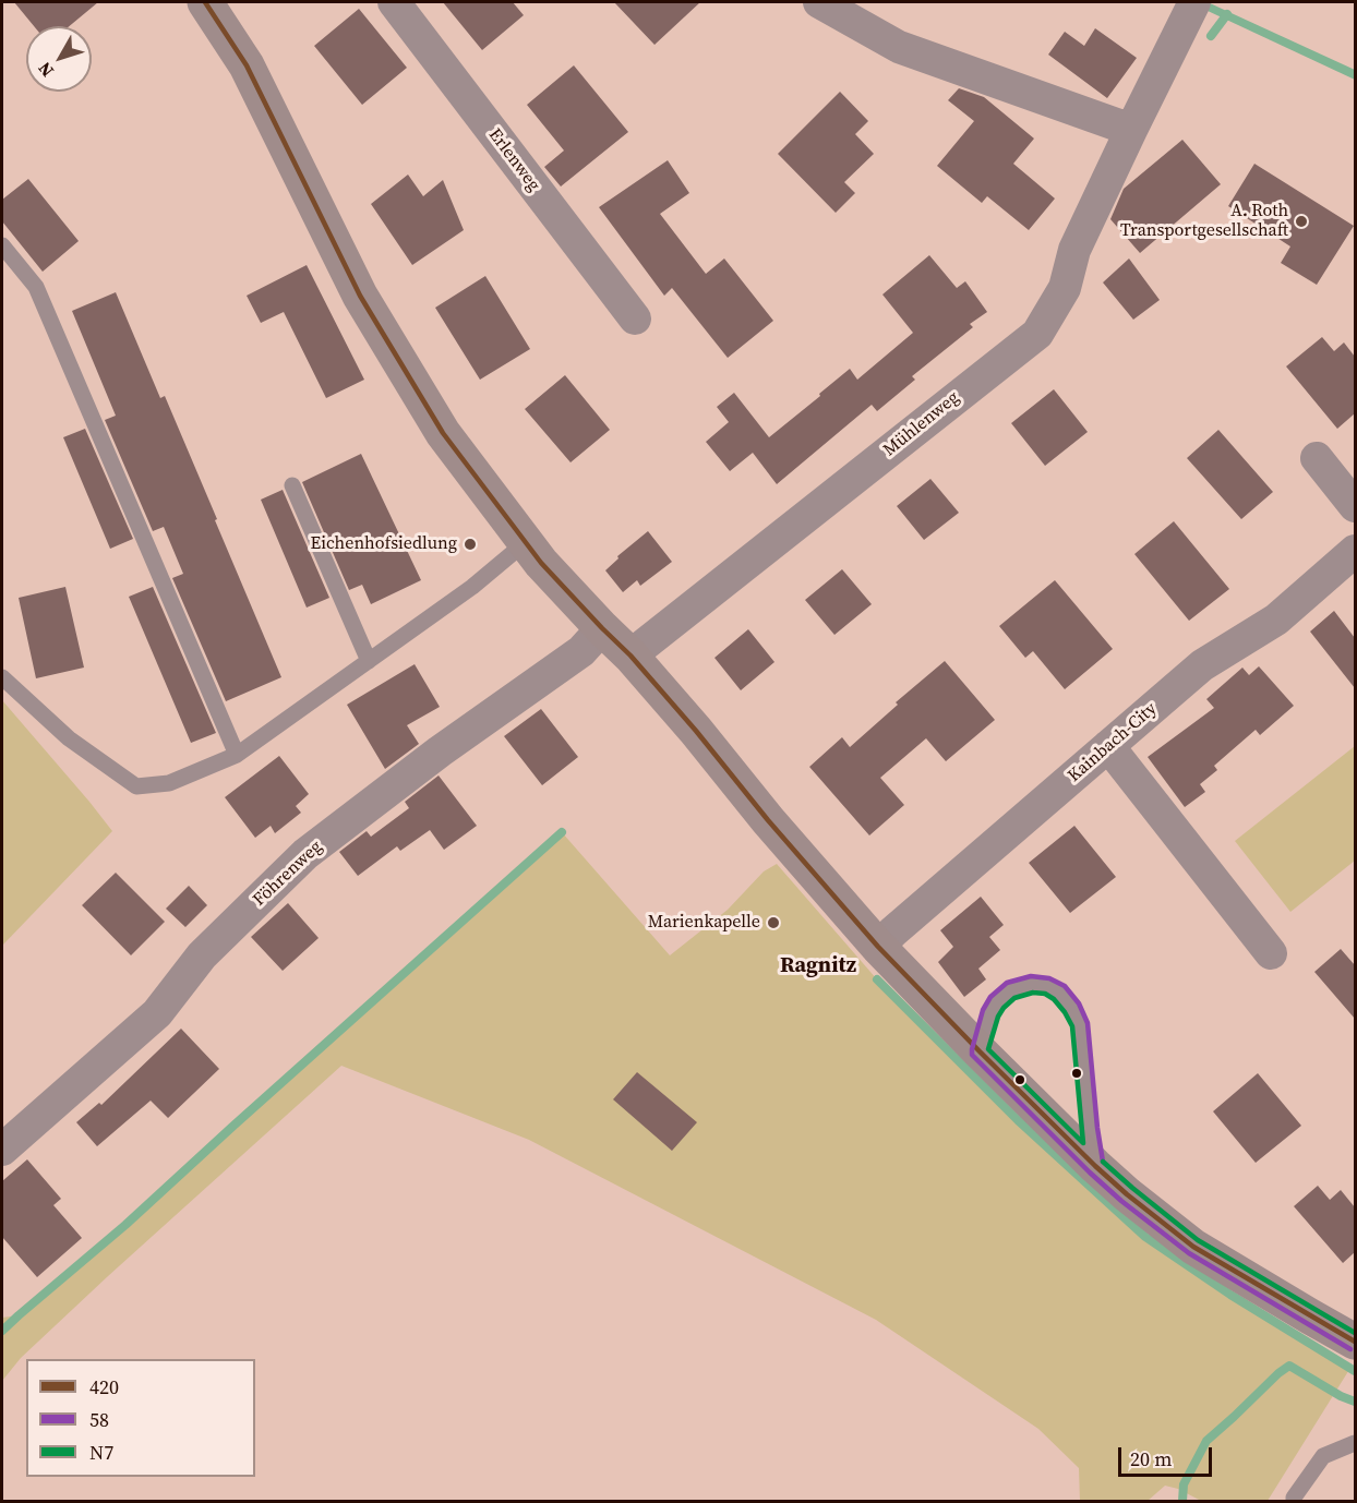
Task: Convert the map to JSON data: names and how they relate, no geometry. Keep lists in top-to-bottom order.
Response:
{
  "streets": {
    "street": [
      "Erlenweg",
      "Mühlenweg",
      "Kainbach-City",
      "Föhrenweg"
    ]
  },
  "districts": ["Ragnitz"],
  "places": ["A. Roth Transportgesellschaft", "Eichenhofsiedlung", "Marienkapelle"],
  "lines": ["transit line 420", "transit line 58", "transit line N7"],
  "legend": ["420", "58", "N7"],
  "scale_bar": "20 m",
  "north": "bottom left"
}
